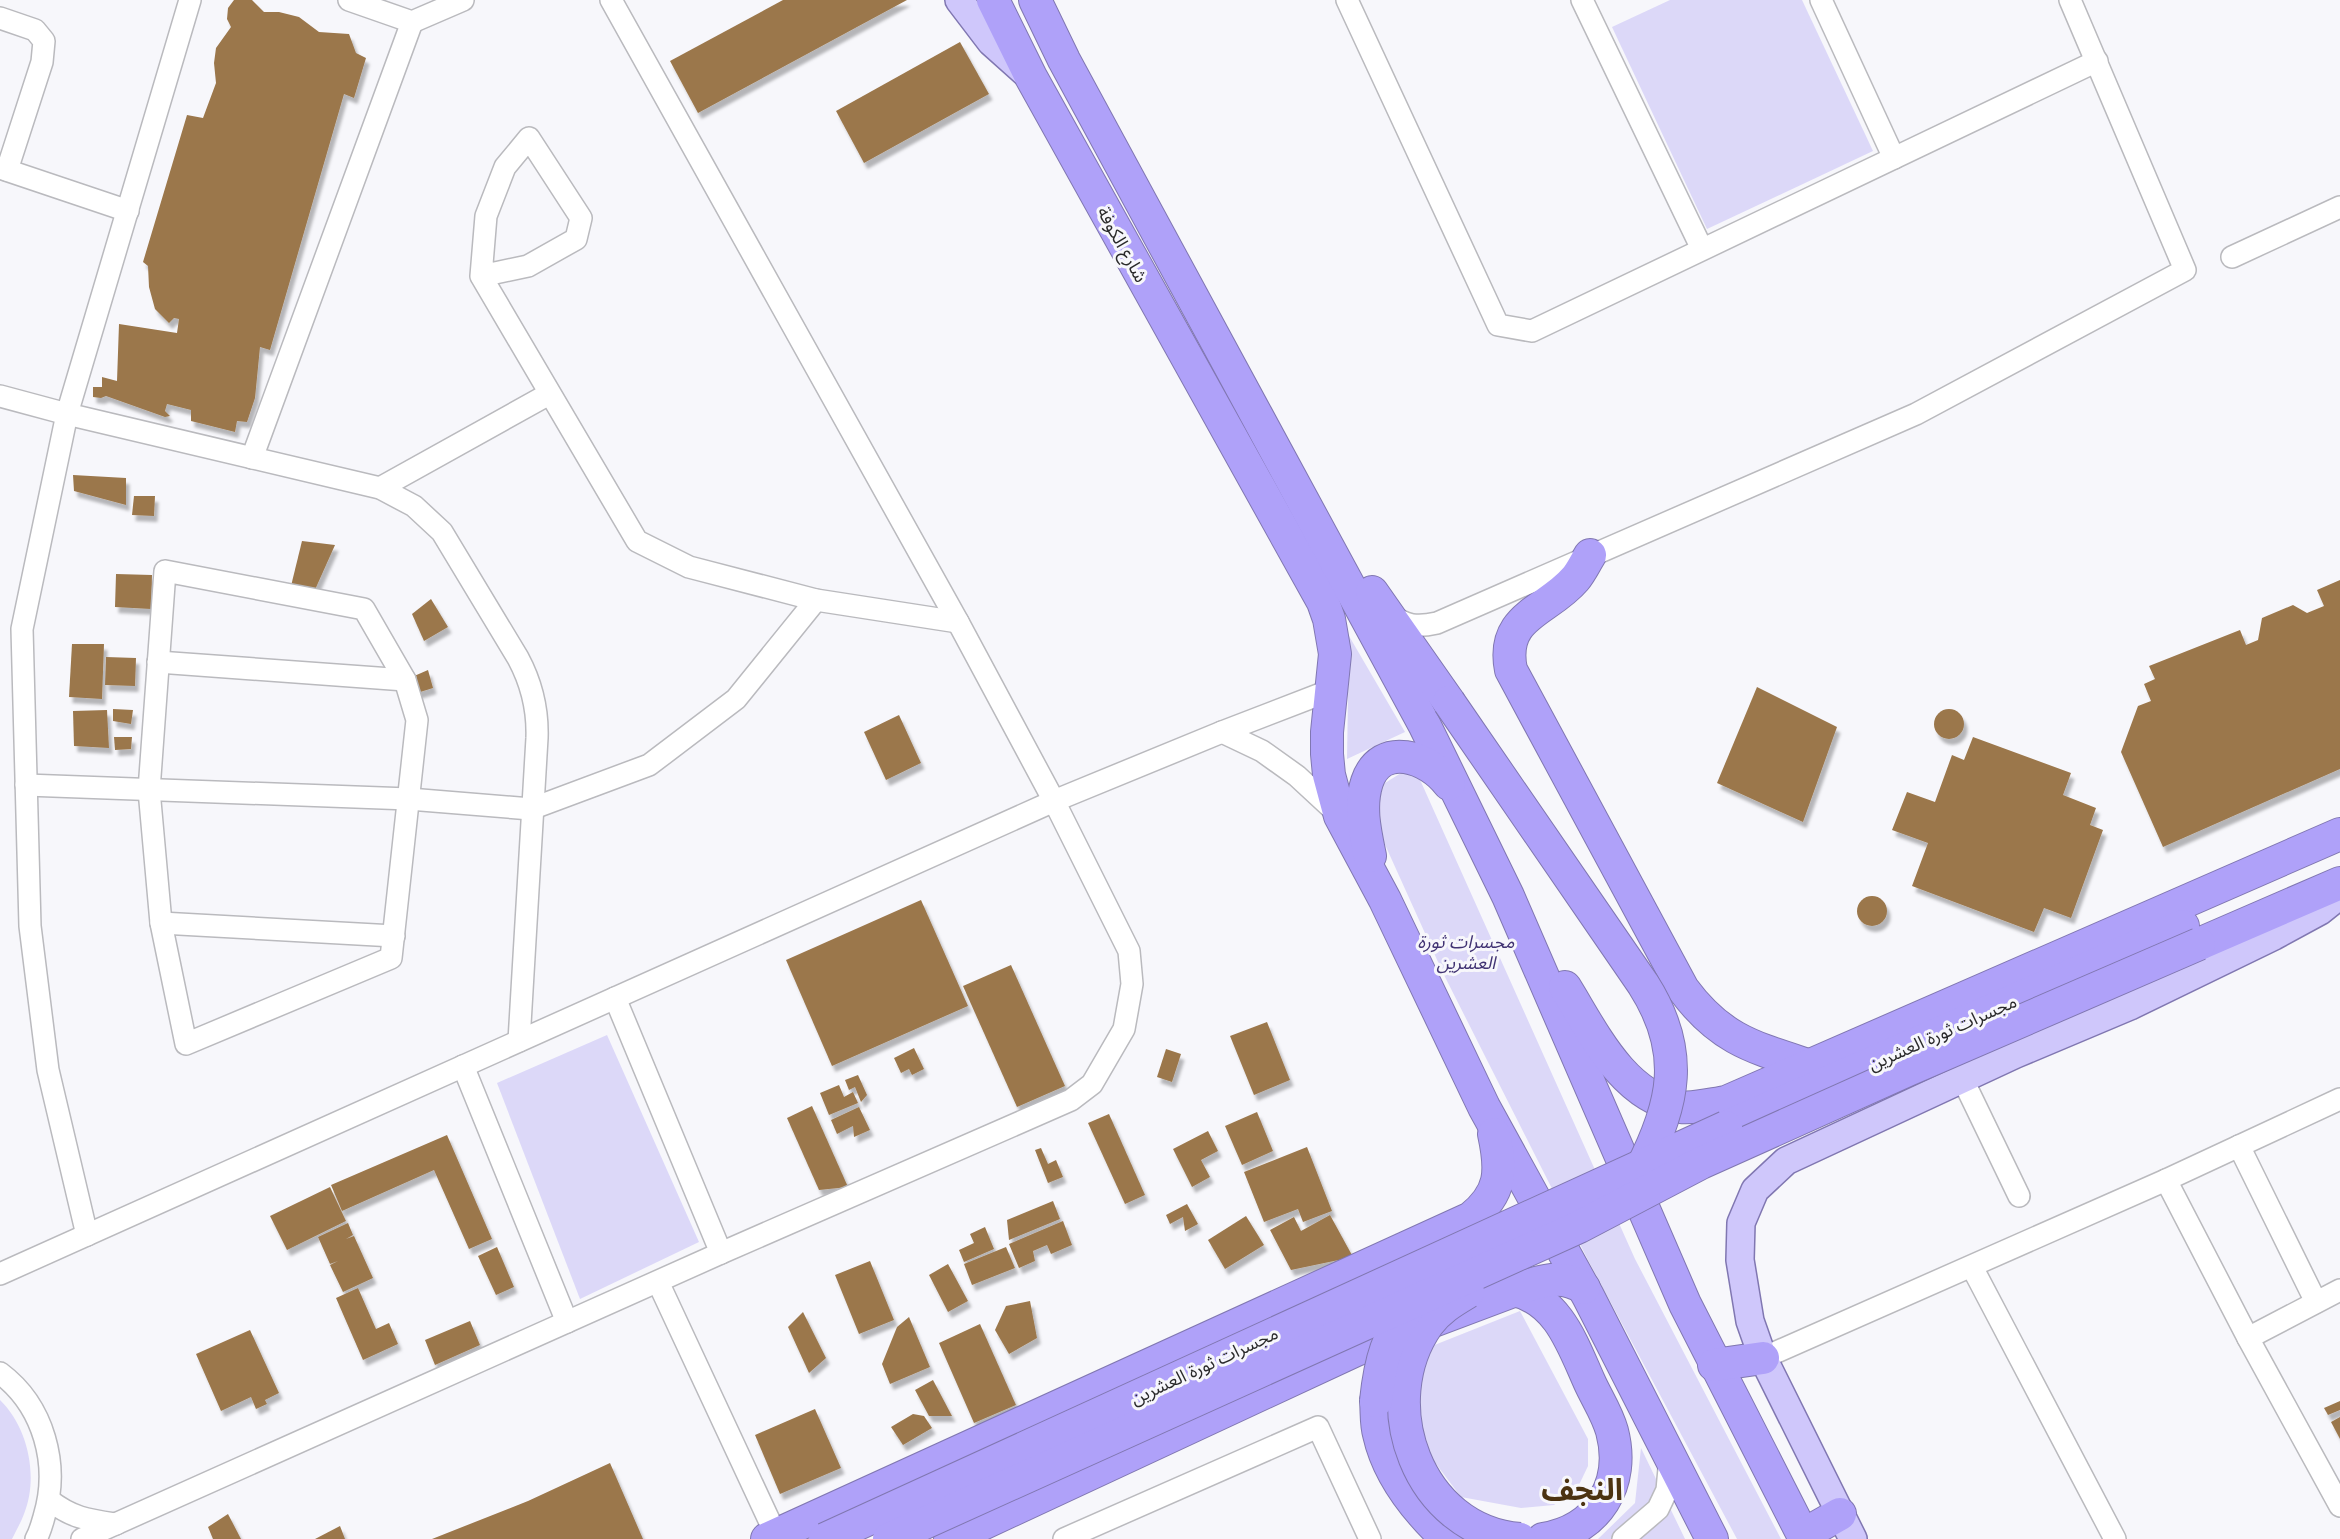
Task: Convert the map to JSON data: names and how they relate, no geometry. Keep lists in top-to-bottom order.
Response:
{
  "streets": {
    "highway": ["شارع الكوفة", "مجسرات ثورة العشرين"]
  },
  "districts": ["النجف"],
  "parks": ["مجسرات ثورة العشرين"]
}
